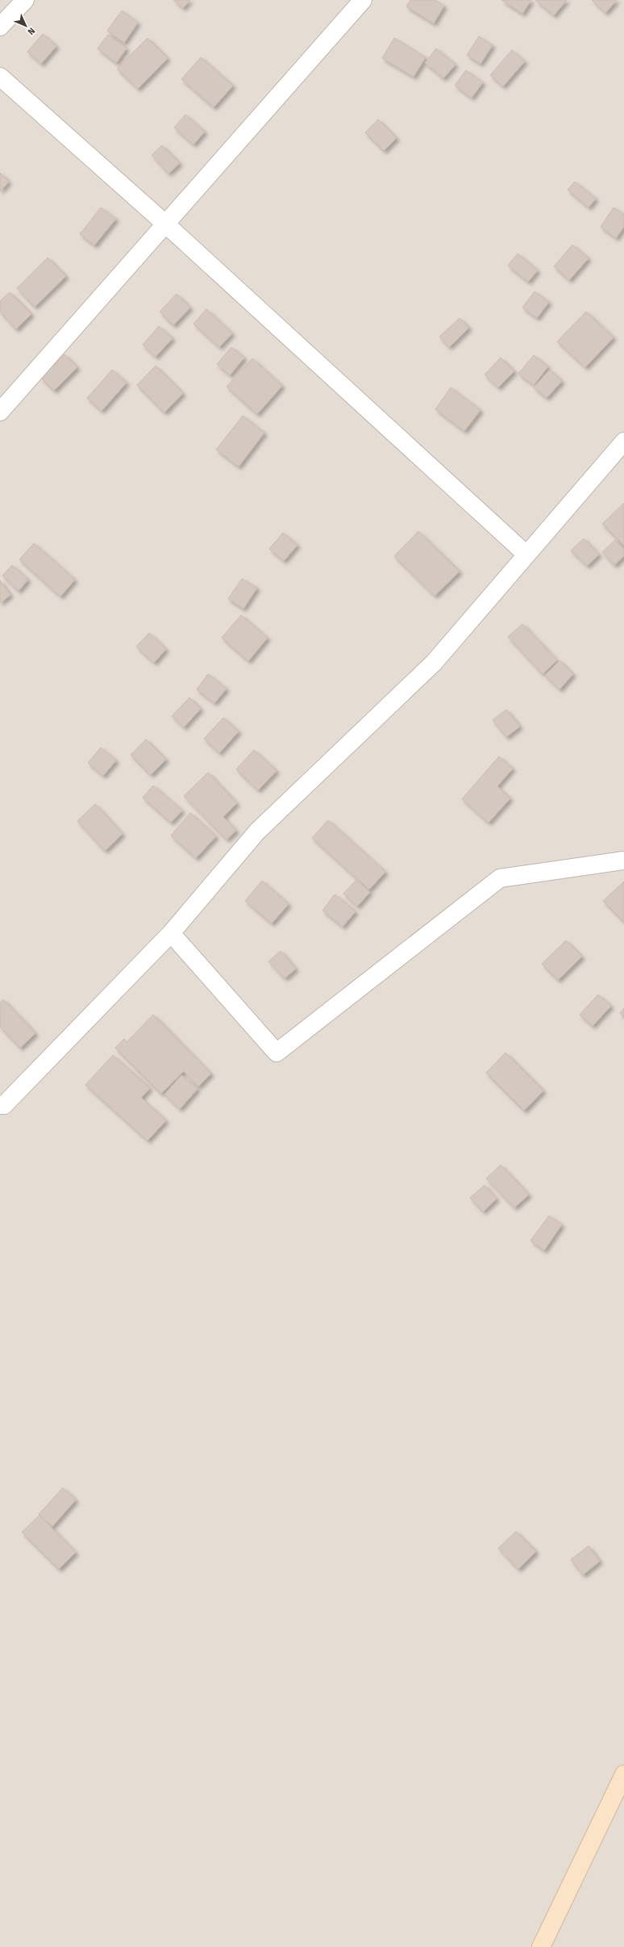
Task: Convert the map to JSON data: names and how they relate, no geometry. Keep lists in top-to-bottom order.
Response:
{
  "north": "bottom right"
}
